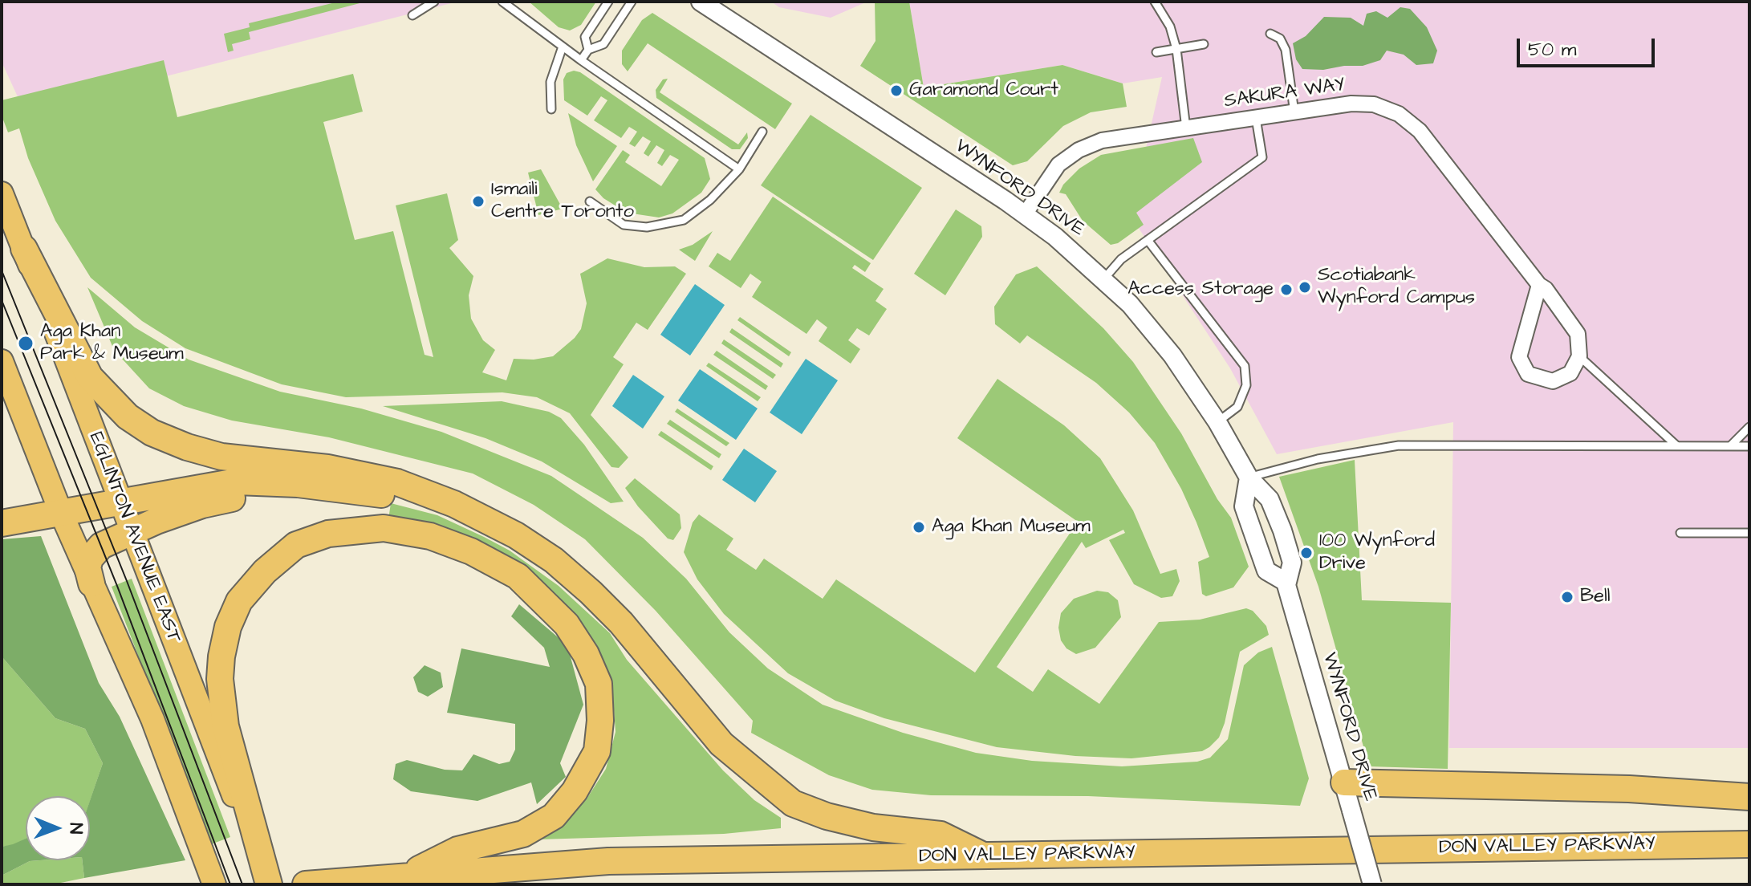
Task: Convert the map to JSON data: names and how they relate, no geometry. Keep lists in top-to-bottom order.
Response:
{
  "streets": {
    "highway": ["DON VALLEY PARKWAY"],
    "main road": ["EGLINTON AVENUE EAST"],
    "street": ["SAKURA WAY", "WYNFORD DRIVE"]
  },
  "crossings": [
    ["SAKURA WAY", "WYNFORD DRIVE"]
  ],
  "places": [
    "Garamond Court",
    "Ismaili Centre Toronto",
    "Scotiabank Wynford Campus",
    "Access Storage",
    "Aga Khan Park & Museum",
    "Aga Khan Museum",
    "100 Wynford Drive",
    "Bell"
  ],
  "scale_bar": "50 m",
  "north": "right"
}
